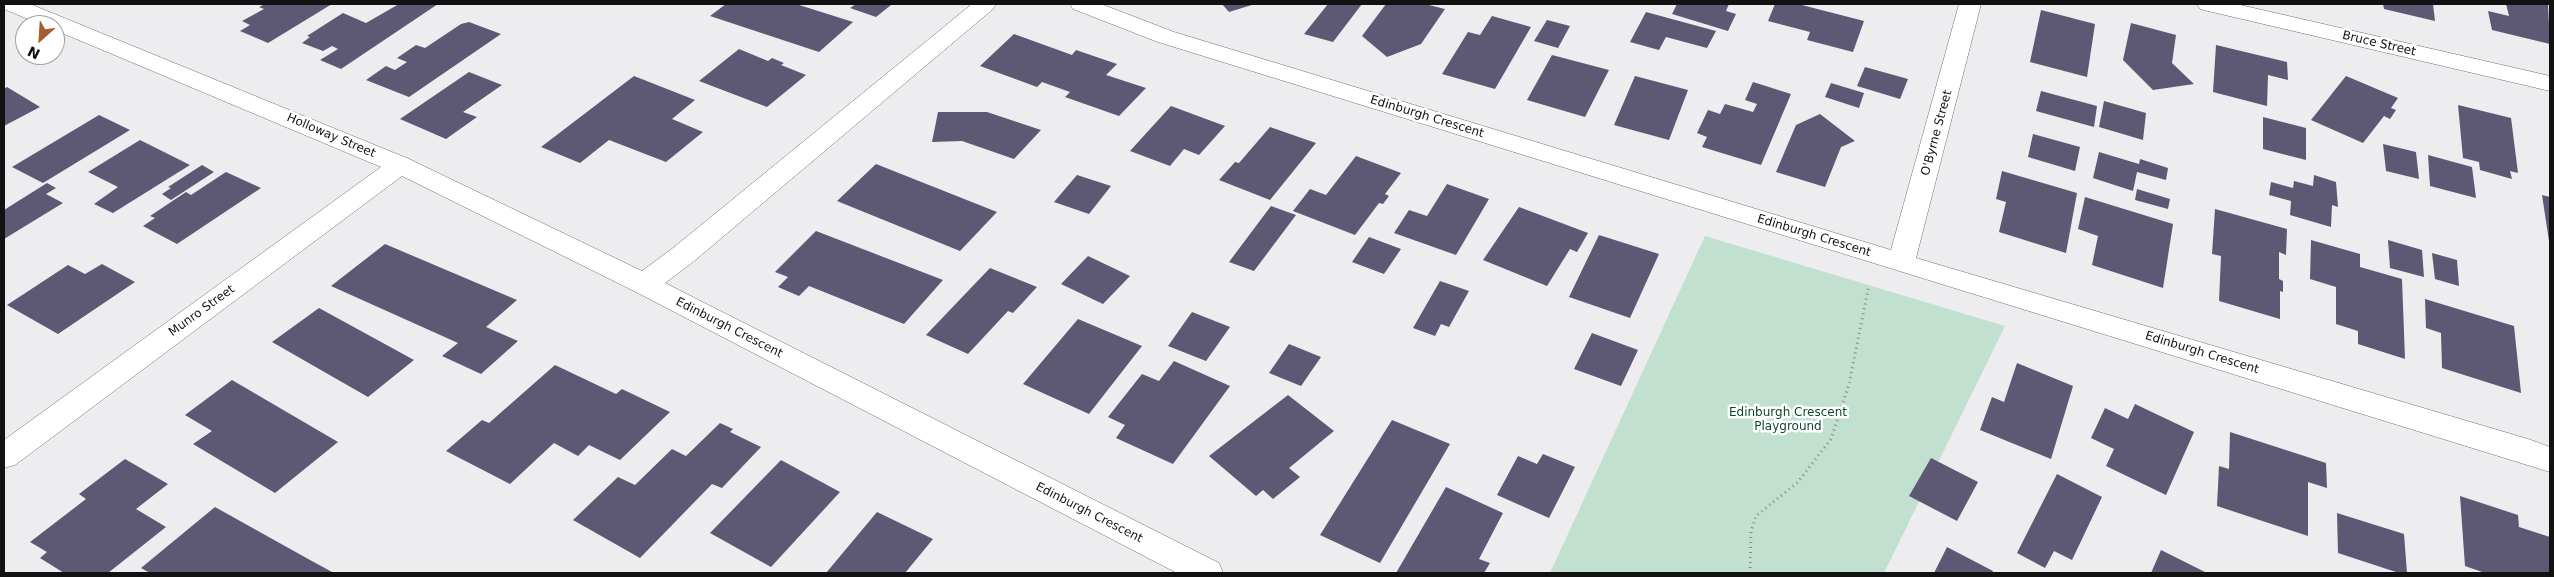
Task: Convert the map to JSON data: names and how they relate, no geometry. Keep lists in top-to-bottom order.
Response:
{
  "streets": {
    "street": [
      "Bruce Street",
      "Edinburgh Crescent",
      "O'Byrne Street",
      "Holloway Street",
      "Munro Street"
    ]
  },
  "crossings": [
    ["Edinburgh Crescent", "O'Byrne Street"],
    ["Edinburgh Crescent", "Holloway Street"],
    ["Holloway Street", "Munro Street"]
  ],
  "parks": ["Edinburgh Crescent Playground"],
  "north": "bottom left"
}
